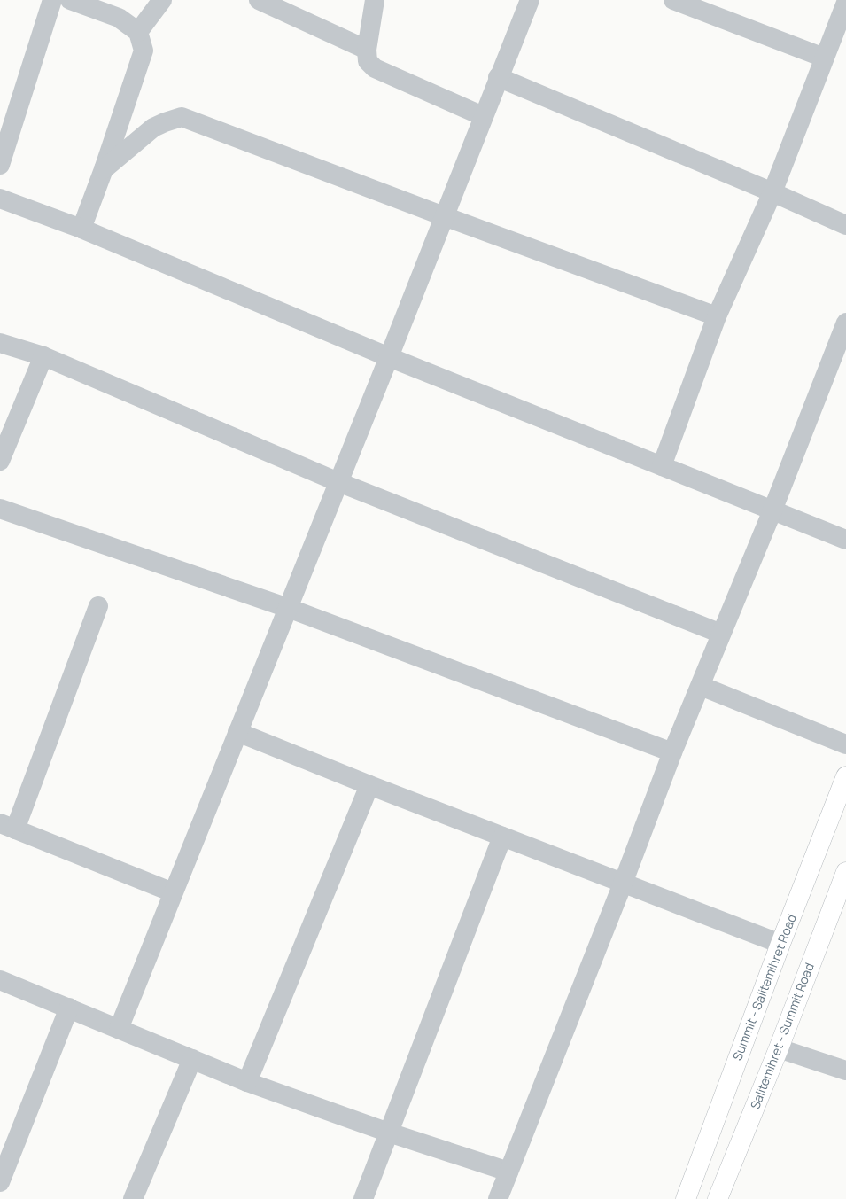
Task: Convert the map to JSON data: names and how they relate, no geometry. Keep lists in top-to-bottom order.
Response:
{
  "streets": {
    "main road": ["Summit - Salitemihret Road", "Salitemihret - Summit Road"]
  }
}
